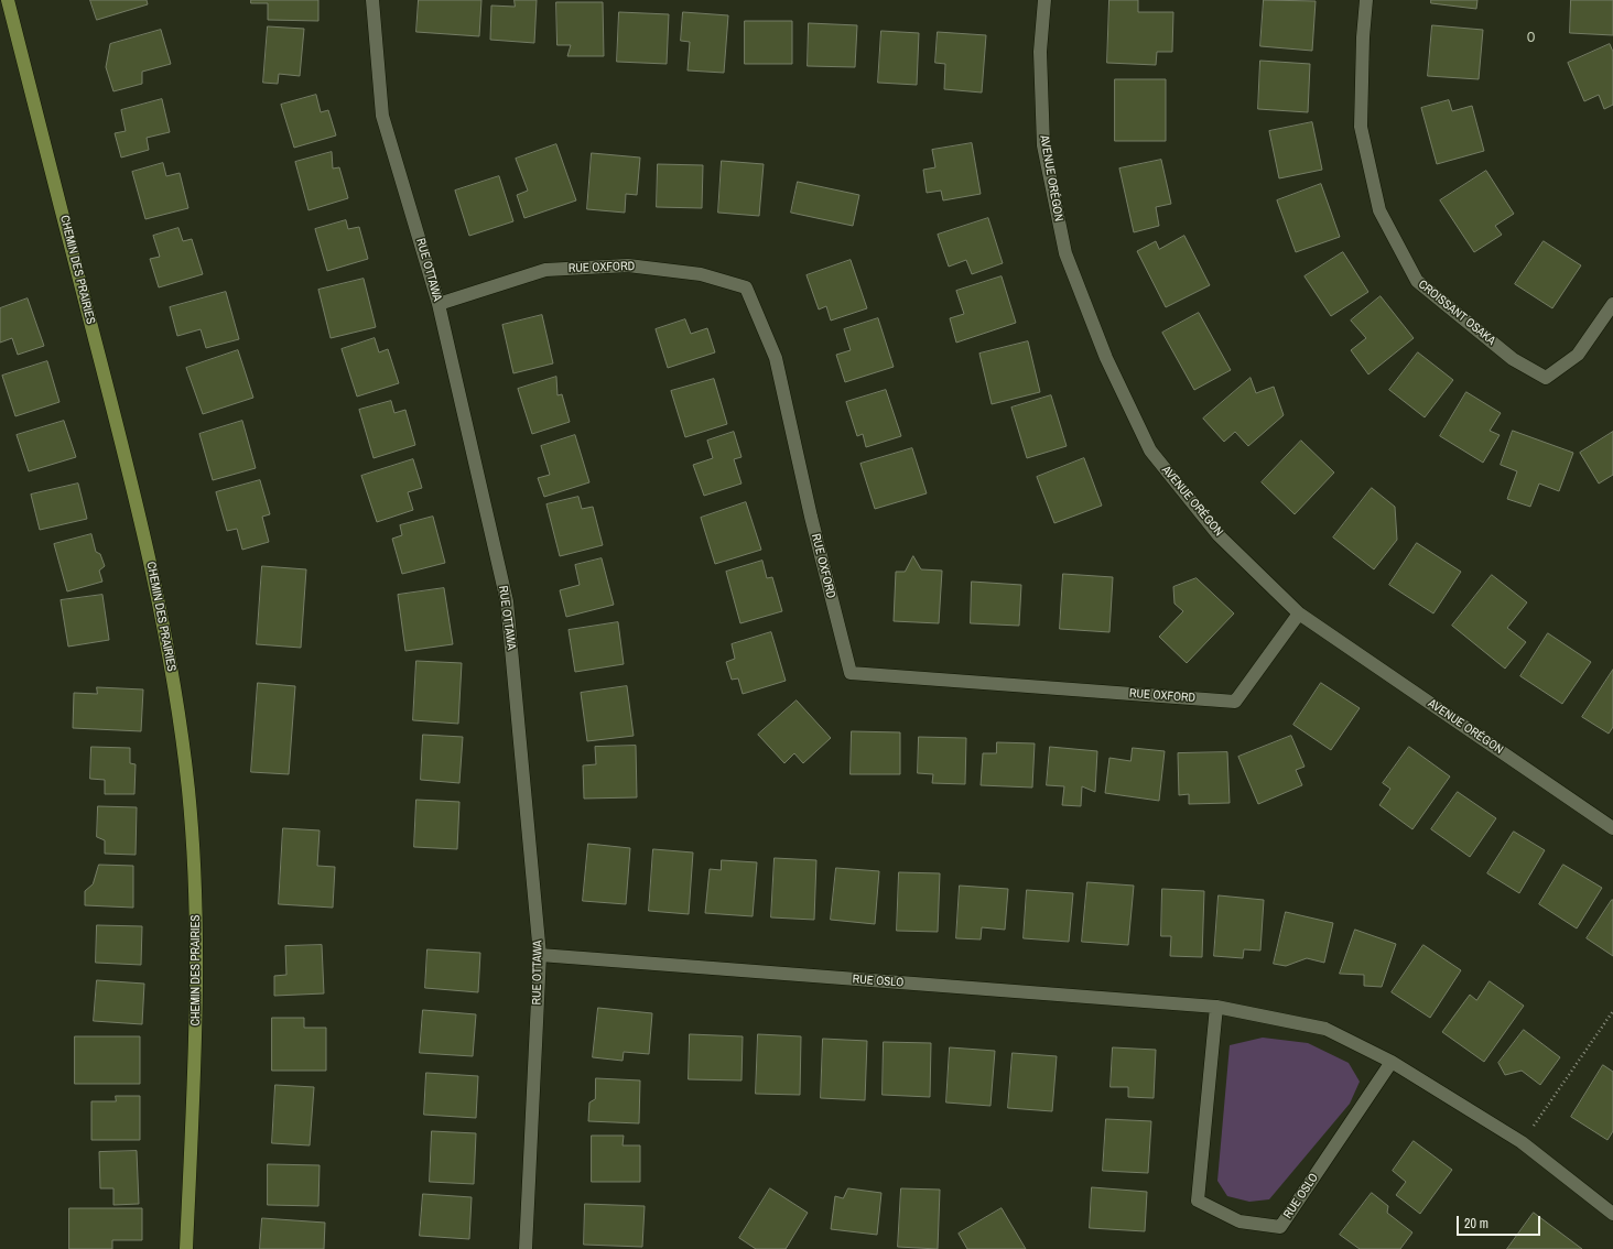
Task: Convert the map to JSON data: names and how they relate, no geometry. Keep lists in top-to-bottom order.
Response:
{
  "streets": {
    "street": [
      "AVENUE ORÉGON",
      "RUE OXFORD",
      "CHEMIN DES PRAIRIES",
      "RUE OTTAWA",
      "CROISSANT OSAKA",
      "RUE OSLO"
    ]
  },
  "crossings": [
    ["AVENUE ORÉGON", "RUE OXFORD"],
    ["RUE OXFORD", "RUE OTTAWA"],
    ["RUE OTTAWA", "RUE OSLO"]
  ],
  "districts": ["O"],
  "scale_bar": "20 m"
}
